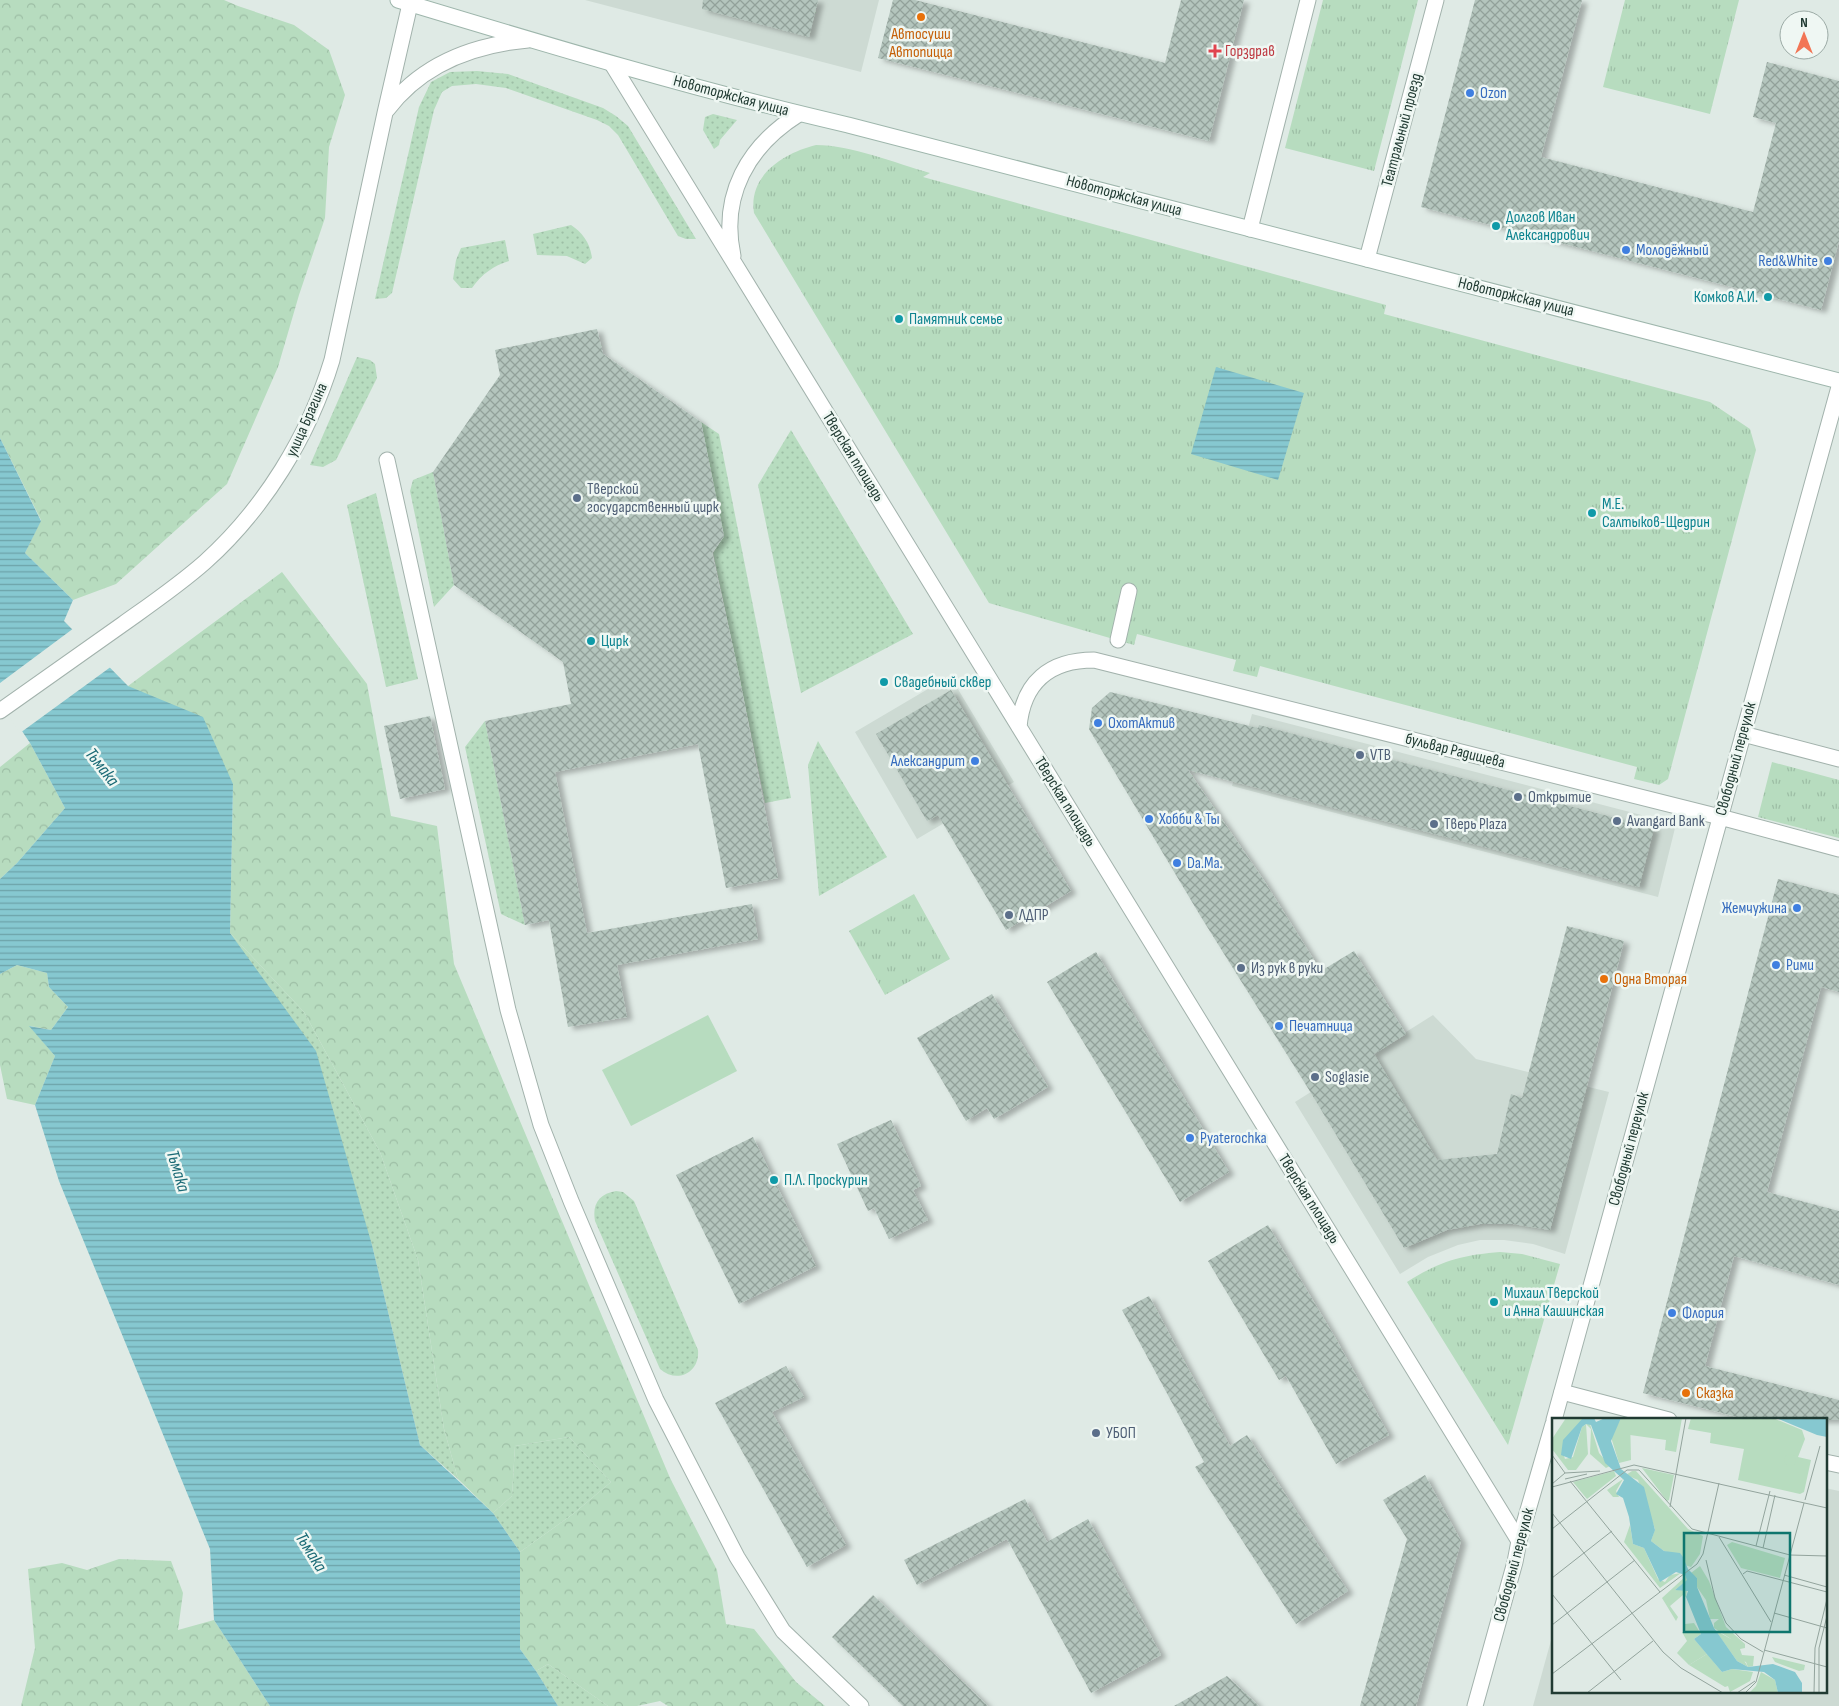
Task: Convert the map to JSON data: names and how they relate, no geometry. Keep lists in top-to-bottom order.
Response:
{
  "streets": {
    "street": [
      "Новоторжская улица",
      "Театральный проезд",
      "улица Брагина",
      "Тверская площадь",
      "бульвар Радищева",
      "Свободный переулок"
    ]
  },
  "crossings": [
    ["Новоторжская улица", "Театральный проезд"],
    ["Новоторжская улица", "улица Брагина"],
    ["Новоторжская улица", "Тверская площадь"],
    ["Тверская площадь", "бульвар Радищева"],
    ["Тверская площадь", "Свободный переулок"],
    ["бульвар Радищева", "Свободный переулок"]
  ],
  "water": ["Тьмака"],
  "places": {
    "other": [
      "Автосуши Автопицца",
      "Ozon",
      "Долгов Иван Александрович",
      "Молодёжный",
      "Red&White",
      "Комков А.И.",
      "Памятник семье",
      "Тверской государственный цирк",
      "М.Е. Салтыков-Щедрин",
      "Цирк",
      "Свадебный сквер",
      "ОхотАктив",
      "VTB",
      "Александрит",
      "Открытие",
      "Хобби & Ты",
      "Avangard Bank",
      "Тверь Plaza",
      "Da.Ma.",
      "Жемчужина",
      "ЛДПР",
      "Рими",
      "Из рук в руки",
      "Одна Вторая",
      "Печатница",
      "Soglasie",
      "Pyaterochka",
      "П.Л. Проскурин",
      "Михаил Тверской и Анна Кашинская",
      "Флория",
      "Сказка",
      "УБОП"
    ],
    "health": ["Горздрав"]
  },
  "north": "top"
}
